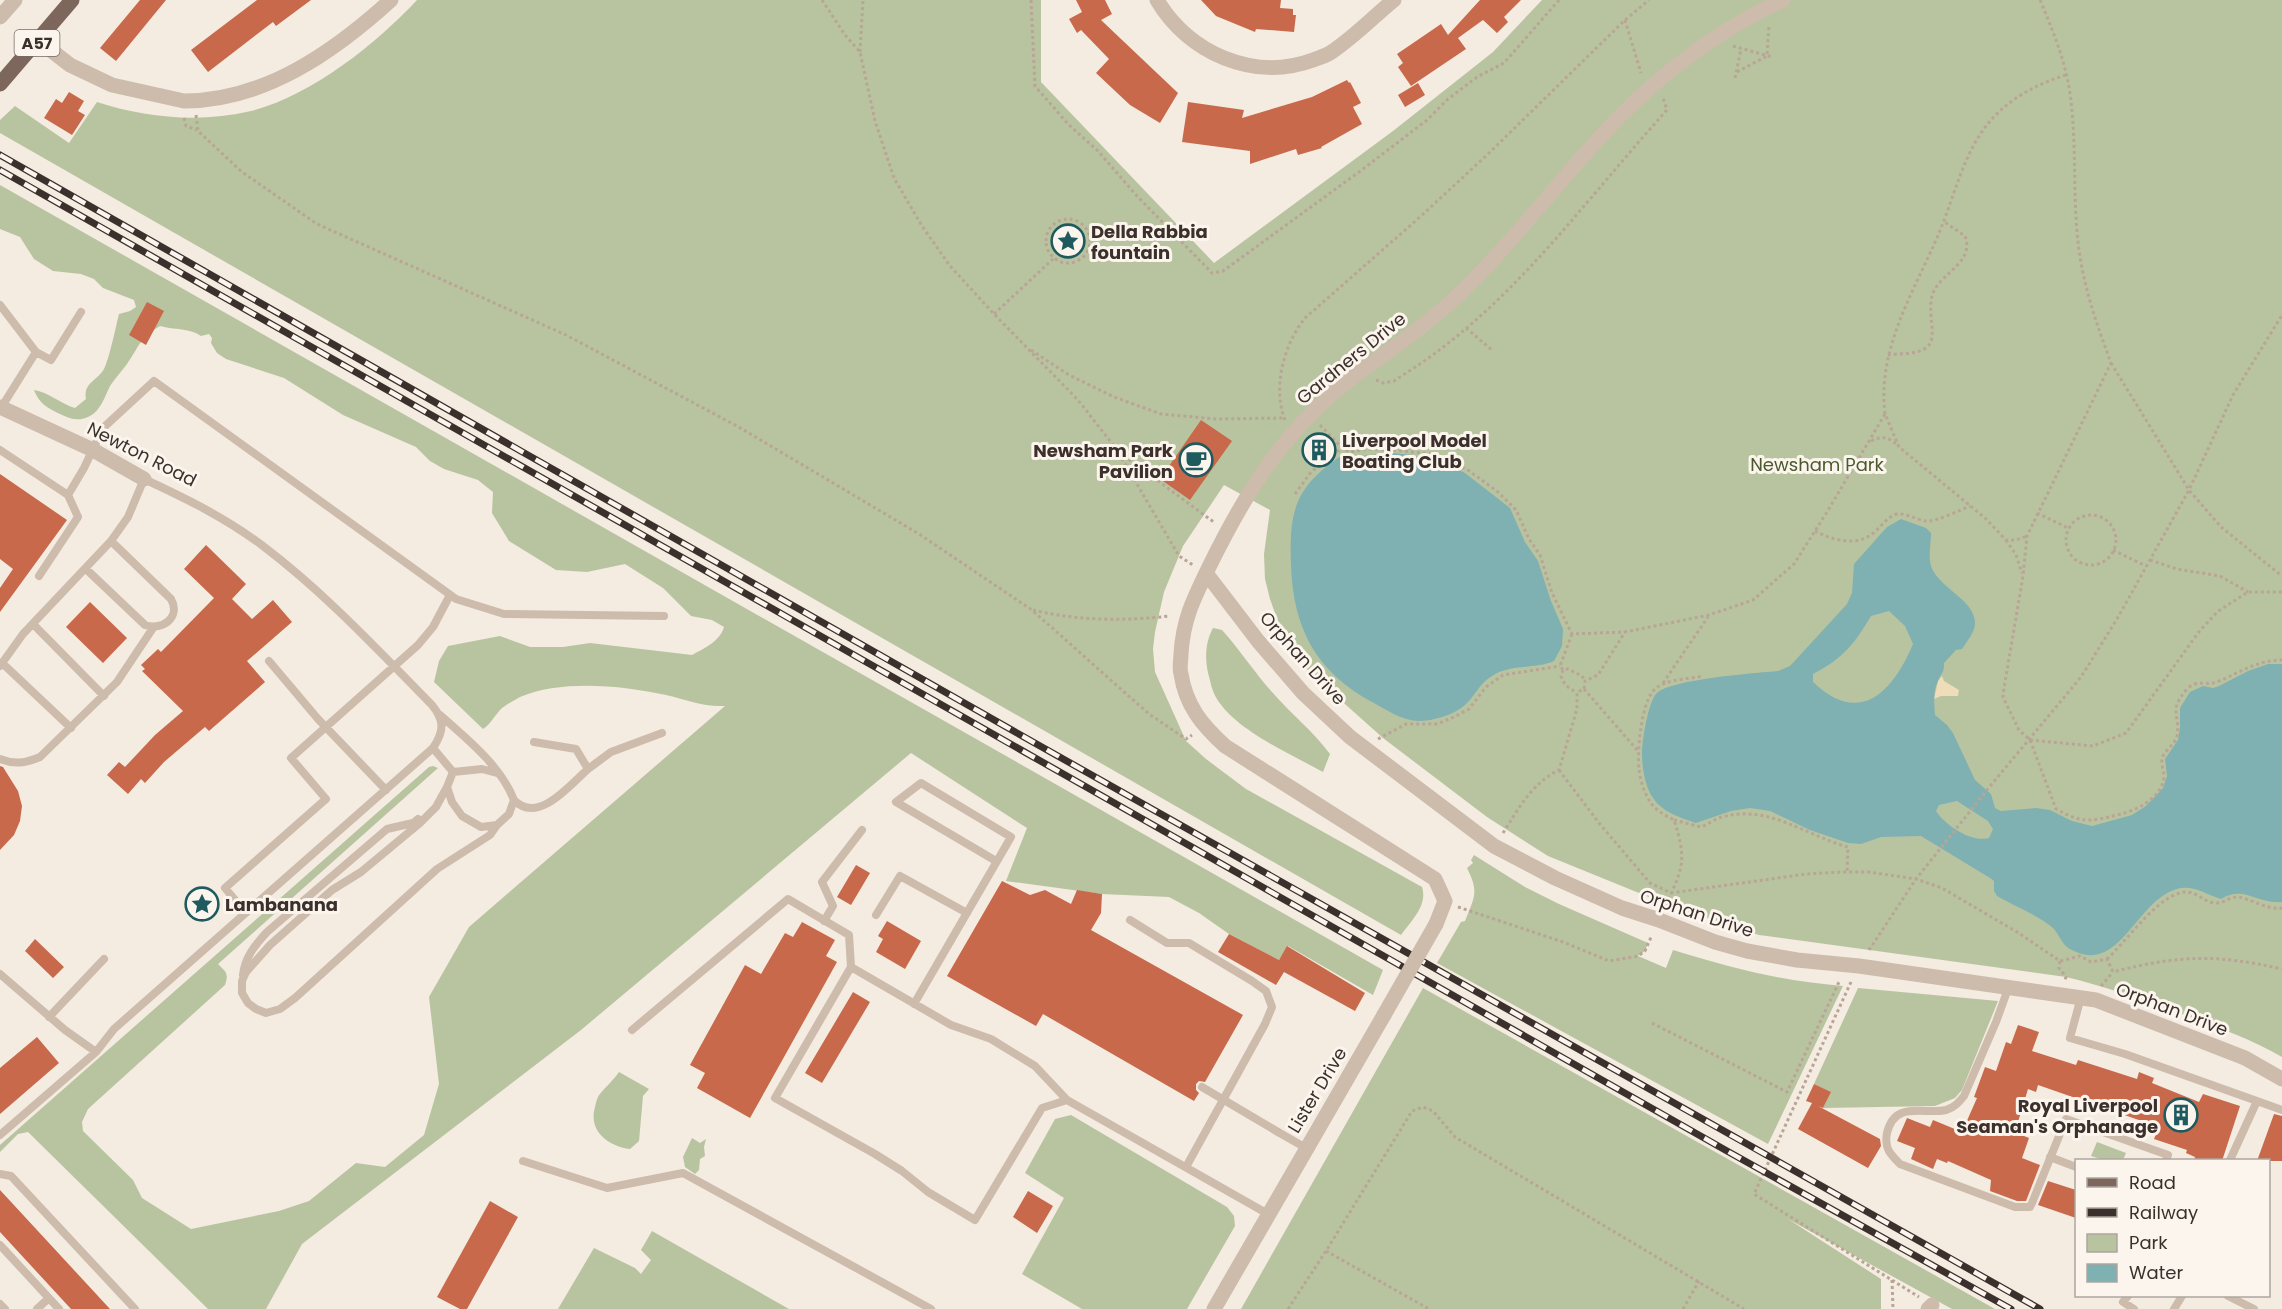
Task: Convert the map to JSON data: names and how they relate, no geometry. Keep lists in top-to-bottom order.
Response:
{
  "streets": {
    "main road": ["A57"],
    "street": [
      "Gardners Drive",
      "Newton Road",
      "Orphan Drive",
      "Lister Drive"
    ]
  },
  "crossings": [
    ["Gardners Drive", "Orphan Drive"],
    ["Gardners Drive", "Lister Drive"]
  ],
  "parks": ["Newsham Park"],
  "places": {
    "place": ["Della Rabbia fountain", "Lambanana"],
    "building": ["Liverpool Model Boating Club", "Royal Liverpool Seaman's Orphanage"],
    "cafe": ["Newsham Park Pavilion"]
  },
  "legend": [
    "Road",
    "Railway",
    "Park",
    "Water"
  ]
}
